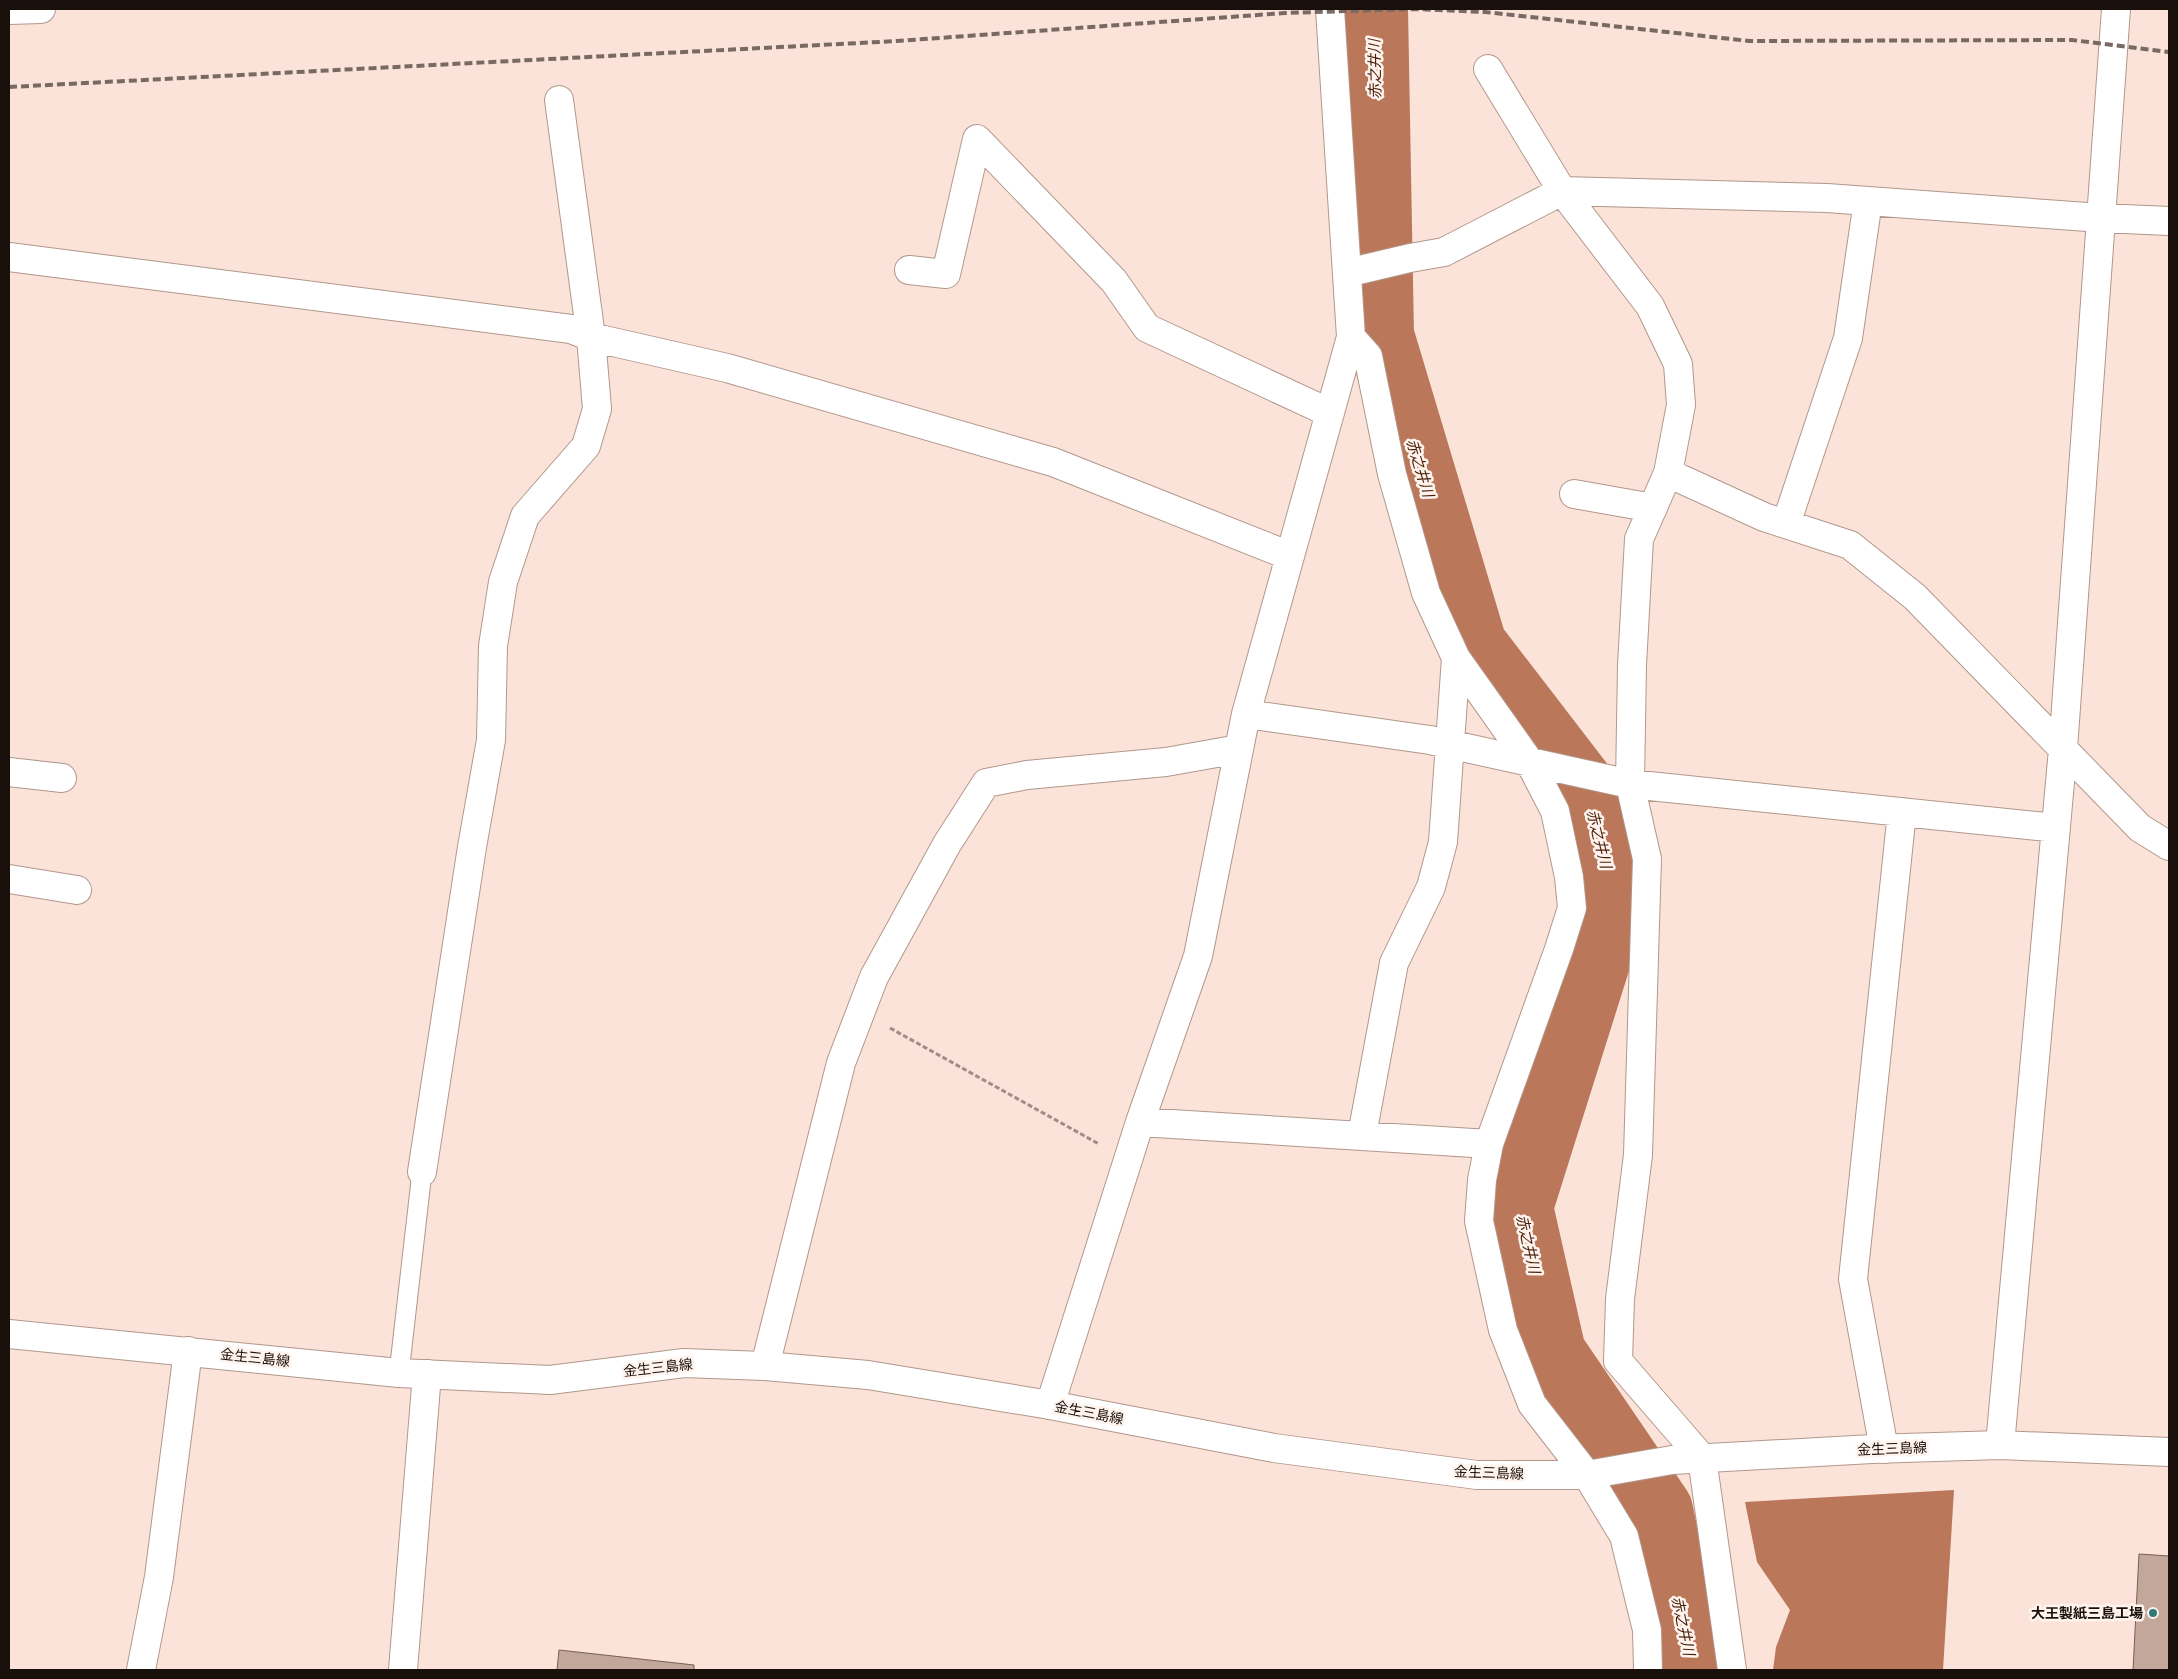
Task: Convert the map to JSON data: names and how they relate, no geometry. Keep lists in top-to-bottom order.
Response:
{
  "streets": {
    "street": ["金生三島線"]
  },
  "water": ["赤之井川"],
  "places": ["大王製紙三島工場"]
}
